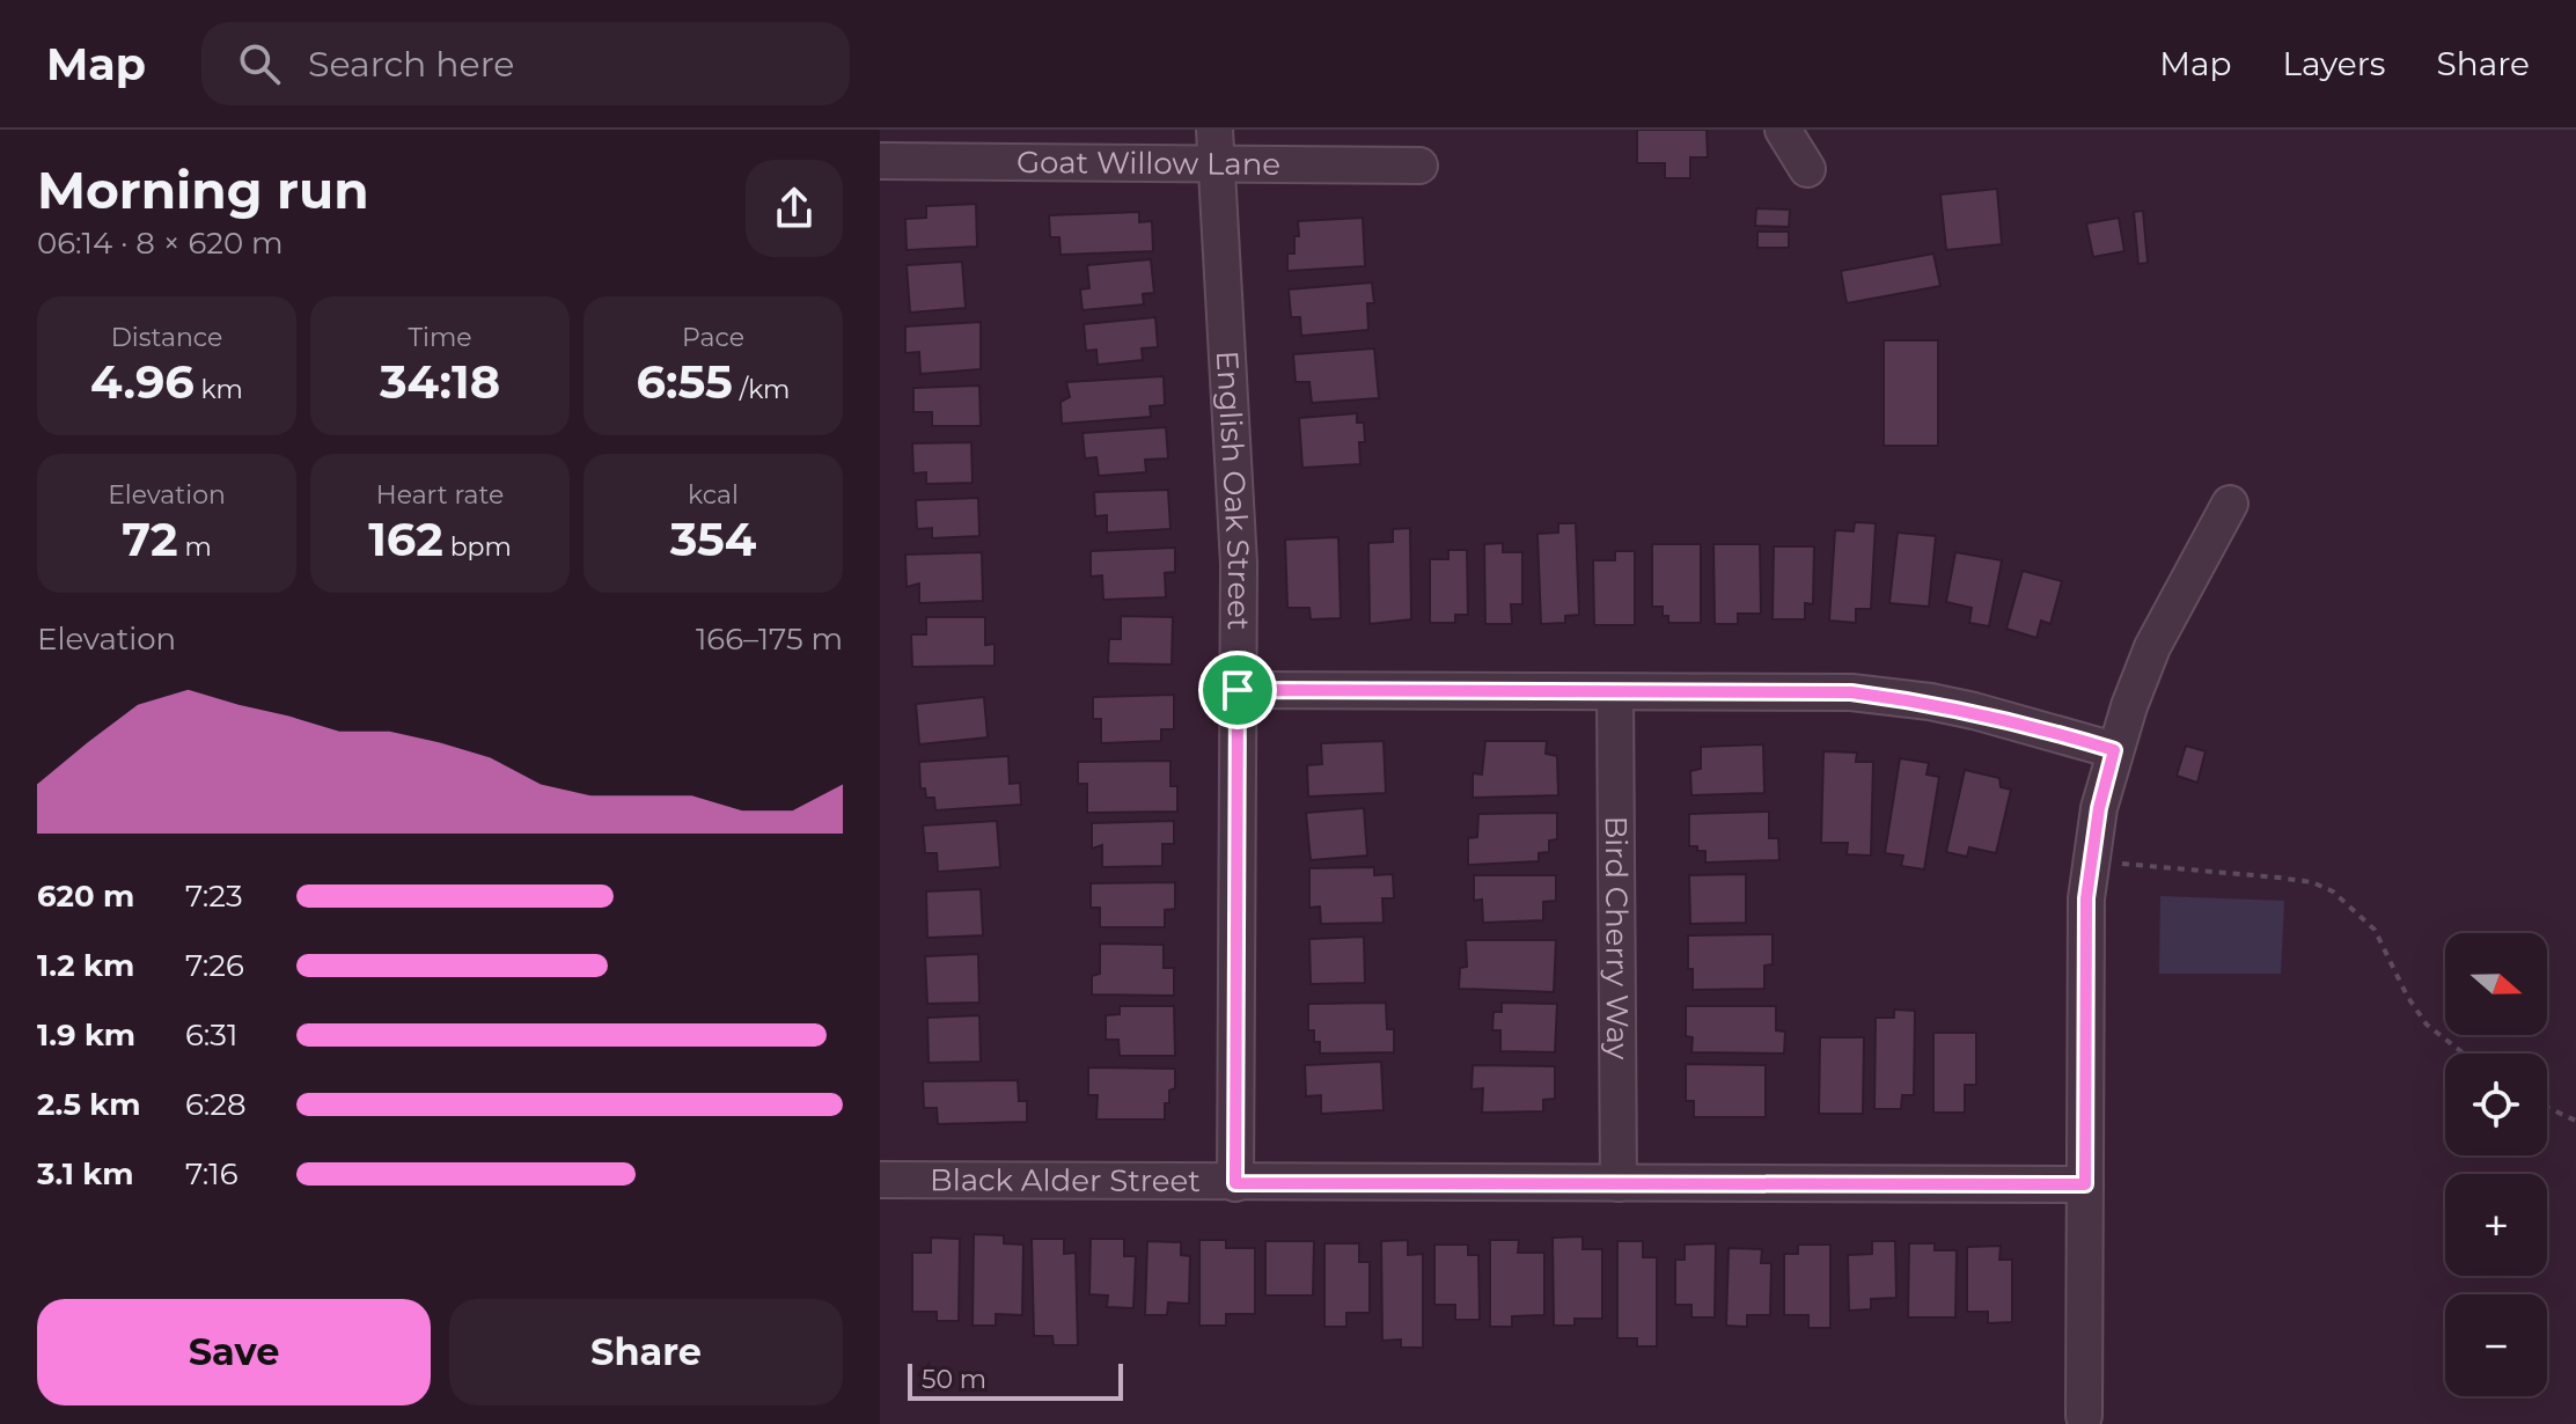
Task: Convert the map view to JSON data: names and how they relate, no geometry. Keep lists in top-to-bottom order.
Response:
{
  "streets": {
    "street": [
      "Goat Willow Lane",
      "English Oak Street",
      "Bird Cherry Way",
      "Black Alder Street"
    ]
  },
  "crossings": [
    ["Goat Willow Lane", "English Oak Street"],
    ["English Oak Street", "Black Alder Street"],
    ["Bird Cherry Way", "Black Alder Street"]
  ],
  "scale_bar": "50 m",
  "north": "right",
  "page": {
    "header": "Map",
    "search": "Search here",
    "nav": ["Map", "Layers", "Share"],
    "heading": ["Morning run", "06:14 · 8 × 620 m"],
    "stats": [
      ["Distance", "4.96 km"],
      ["Time", "34:18"],
      ["Pace", "6:55 /km"],
      ["Elevation", "72 m"],
      ["Heart rate", "162 bpm"],
      ["kcal", "354"]
    ],
    "chart": ["Elevation", "166–175 m"],
    "list": [
      {
        "name": "620 m",
        "note": "7:23"
      },
      {
        "name": "1.2 km",
        "note": "7:26"
      },
      {
        "name": "1.9 km",
        "note": "6:31"
      },
      {
        "name": "2.5 km",
        "note": "6:28"
      },
      {
        "name": "3.1 km",
        "note": "7:16"
      }
    ],
    "map_buttons": ["+", "−"],
    "buttons": ["Save", "Share"],
    "scale": "50 m"
  }
}
